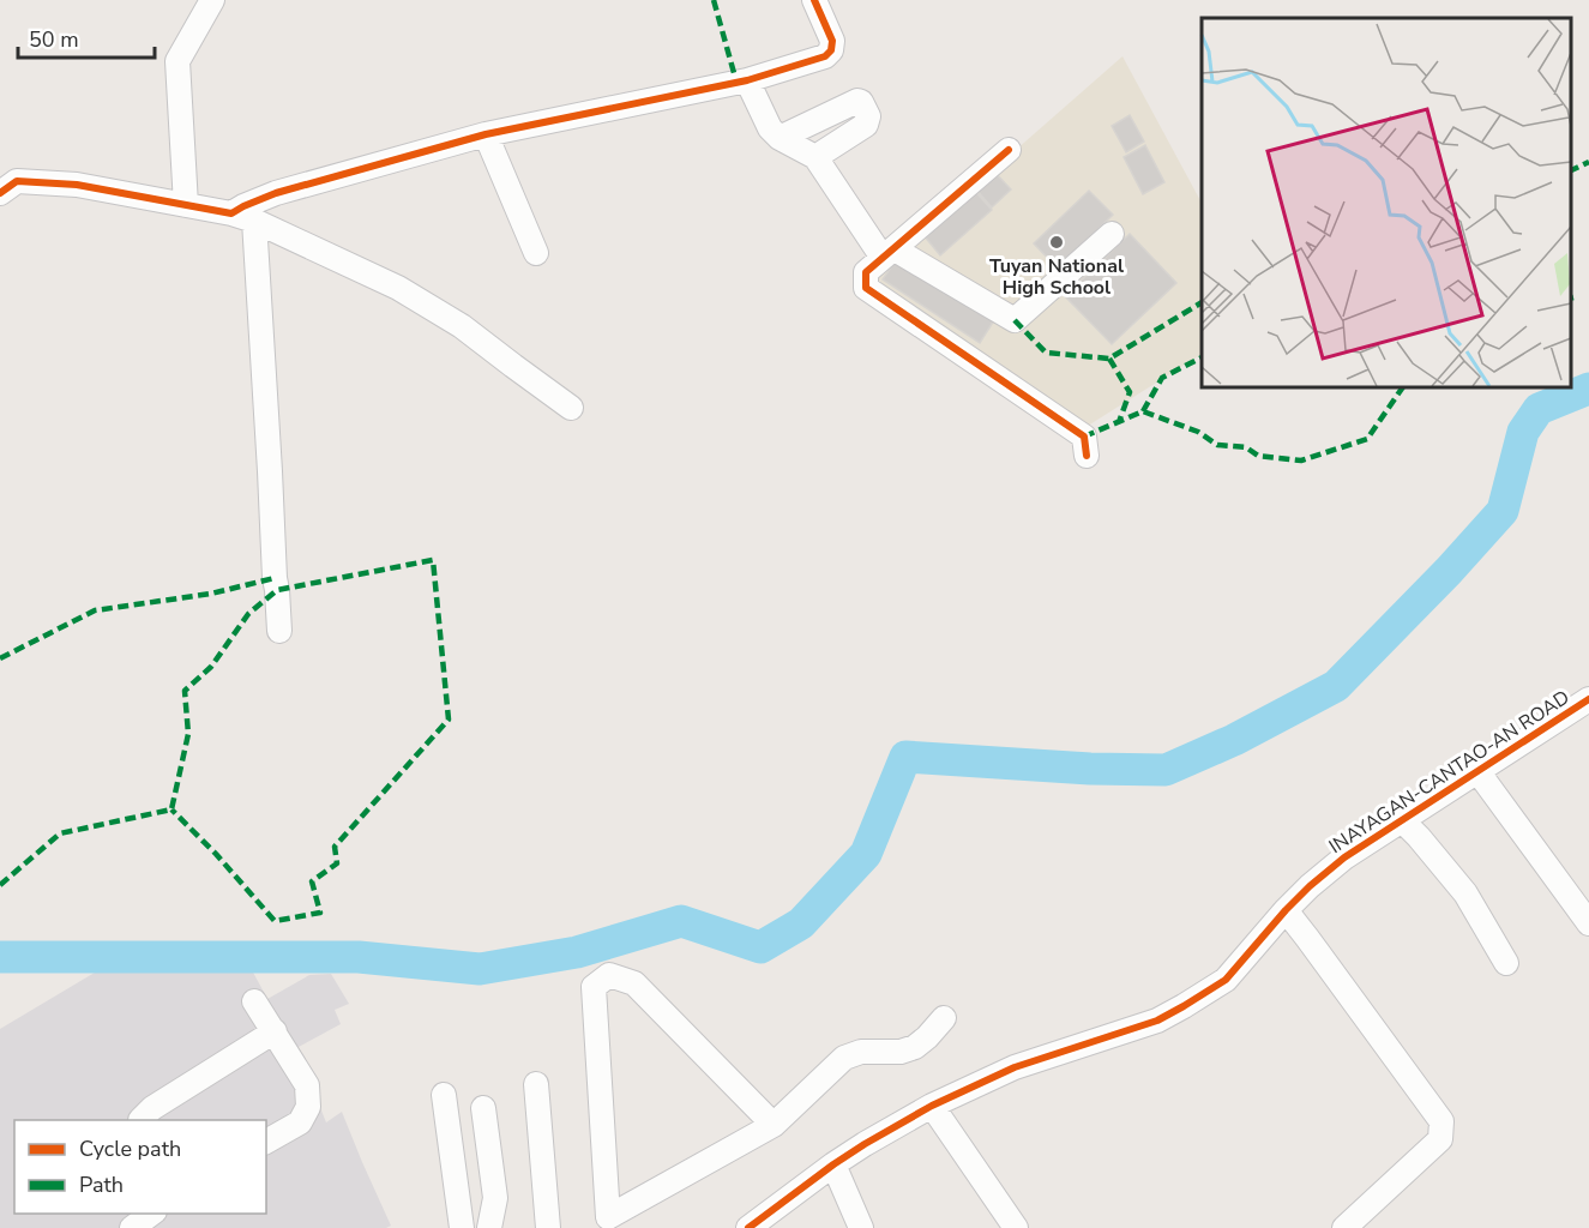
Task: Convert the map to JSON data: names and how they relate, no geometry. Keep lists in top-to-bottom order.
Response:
{
  "streets": {
    "street": ["INAYAGAN-CANTAO-AN ROAD"]
  },
  "places": ["Tuyan National High School"],
  "legend": ["Cycle path", "Path"],
  "scale_bar": "50 m"
}
